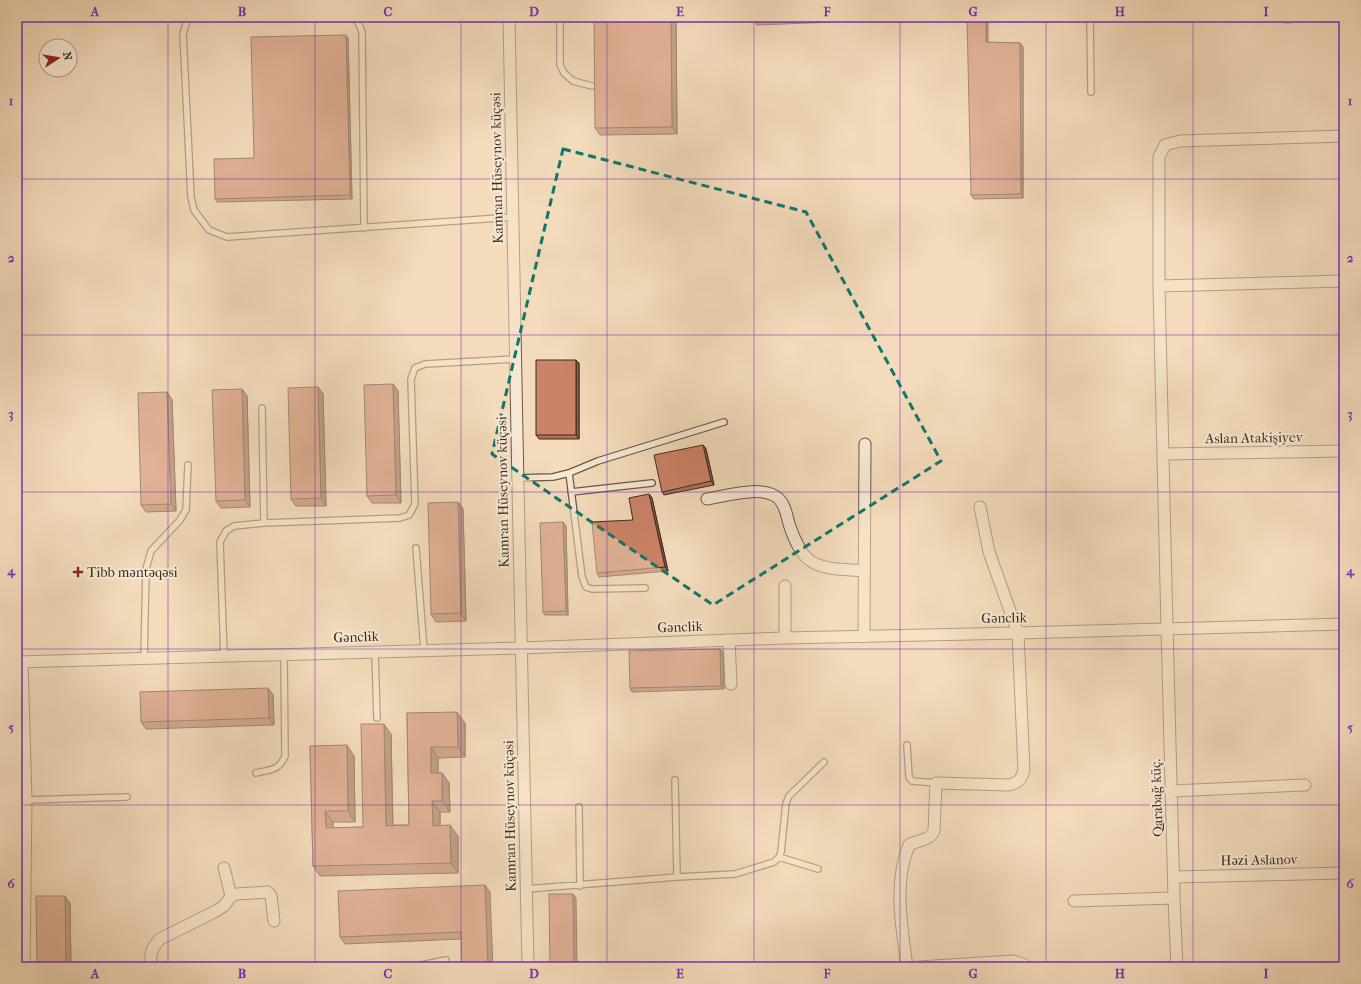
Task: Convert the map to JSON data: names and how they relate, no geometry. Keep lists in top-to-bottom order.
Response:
{
  "streets": {
    "street": [
      "Kamran Hüseynov küçəsi",
      "Aslan Atakişiyev",
      "Gənclik",
      "Qarabağ küç.",
      "Həzi Aslanov"
    ]
  },
  "crossings": [
    ["Kamran Hüseynov küçəsi", "Gənclik"],
    ["Aslan Atakişiyev", "Qarabağ küç."],
    ["Gənclik", "Qarabağ küç."],
    ["Qarabağ küç.", "Həzi Aslanov"]
  ],
  "places": {
    "health": ["Tibb məntəqəsi"]
  },
  "north": "right",
  "grid": {
    "columns": [
      "A",
      "B",
      "C",
      "D",
      "E",
      "F",
      "G",
      "H",
      "I"
    ],
    "rows": [
      "1",
      "2",
      "3",
      "4",
      "5",
      "6"
    ]
  }
}
